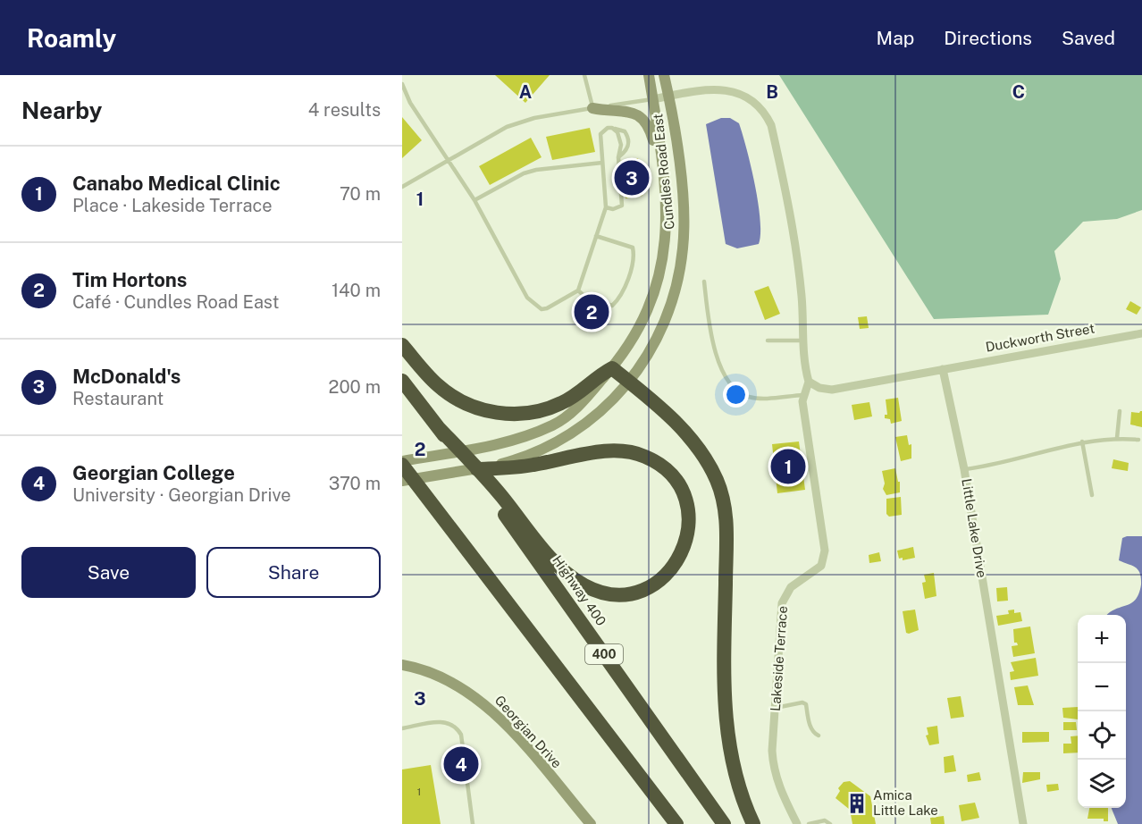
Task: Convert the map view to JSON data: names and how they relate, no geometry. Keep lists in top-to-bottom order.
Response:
{
  "streets": {
    "highway": ["Highway 400", "400"],
    "main road": ["Cundles Road East", "Georgian Drive"],
    "street": ["Duckworth Street", "Little Lake Drive", "Lakeside Terrace"]
  },
  "crossings": [
    ["Duckworth Street", "Little Lake Drive"]
  ],
  "places": {
    "building": ["Amica Little Lake"]
  },
  "house_numbers": ["1"],
  "page": {
    "header": "Roamly",
    "nav": ["Map", "Directions", "Saved"],
    "heading": ["Nearby", "4 results"],
    "list": [
      {
        "mark": "1",
        "name": "Canabo Medical Clinic",
        "note": "Place · Lakeside Terrace",
        "value": "70 m"
      },
      {
        "mark": "2",
        "name": "Tim Hortons",
        "note": "Café · Cundles Road East",
        "value": "140 m"
      },
      {
        "mark": "3",
        "name": "McDonald's",
        "note": "Restaurant",
        "value": "200 m"
      },
      {
        "mark": "4",
        "name": "Georgian College",
        "note": "University · Georgian Drive",
        "value": "370 m"
      }
    ],
    "pins": [
      "3",
      "2",
      "1",
      "4"
    ],
    "buttons": ["Save", "Share"],
    "map_buttons": ["+", "−"]
  },
  "grid": {
    "columns": ["A", "B", "C"],
    "rows": ["1", "2", "3"]
  }
}
